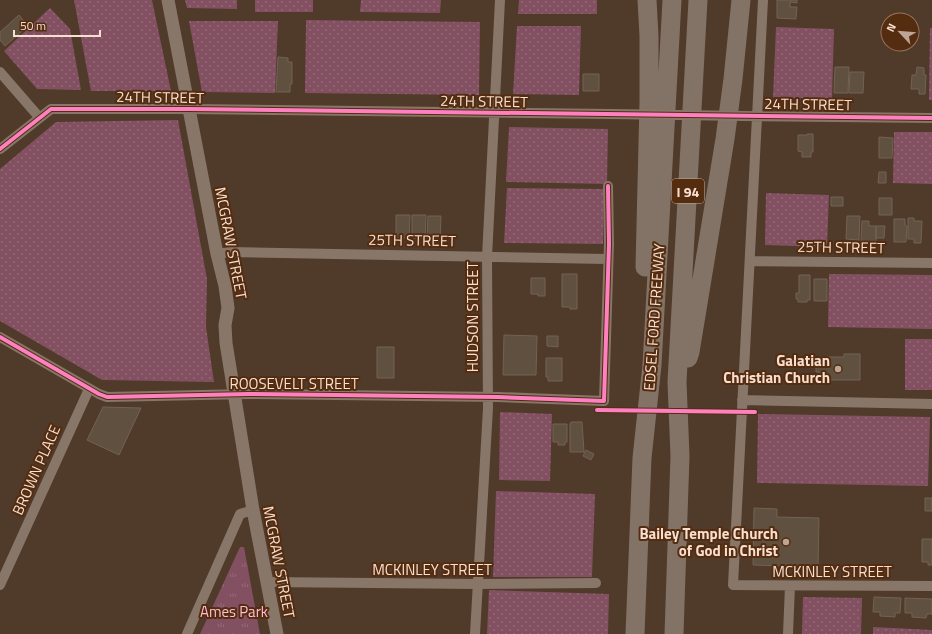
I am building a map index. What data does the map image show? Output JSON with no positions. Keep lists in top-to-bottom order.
{
  "streets": {
    "highway": ["I 94", "EDSEL FORD FREEWAY"],
    "street": [
      "24TH STREET",
      "25TH STREET",
      "MCGRAW STREET",
      "HUDSON STREET",
      "ROOSEVELT STREET",
      "BROWN PLACE",
      "MCKINLEY STREET"
    ]
  },
  "crossings": [
    ["24TH STREET", "MCGRAW STREET"],
    ["24TH STREET", "HUDSON STREET"],
    ["25TH STREET", "MCGRAW STREET"],
    ["25TH STREET", "HUDSON STREET"],
    ["25TH STREET", "ROOSEVELT STREET"],
    ["MCGRAW STREET", "ROOSEVELT STREET"],
    ["MCGRAW STREET", "MCKINLEY STREET"],
    ["HUDSON STREET", "ROOSEVELT STREET"],
    ["HUDSON STREET", "MCKINLEY STREET"],
    ["ROOSEVELT STREET", "BROWN PLACE"]
  ],
  "parks": ["Ames Park"],
  "places": ["Galatian Christian Church", "Bailey Temple Church of God in Christ"],
  "scale_bar": "50 m",
  "north": "top left"
}
